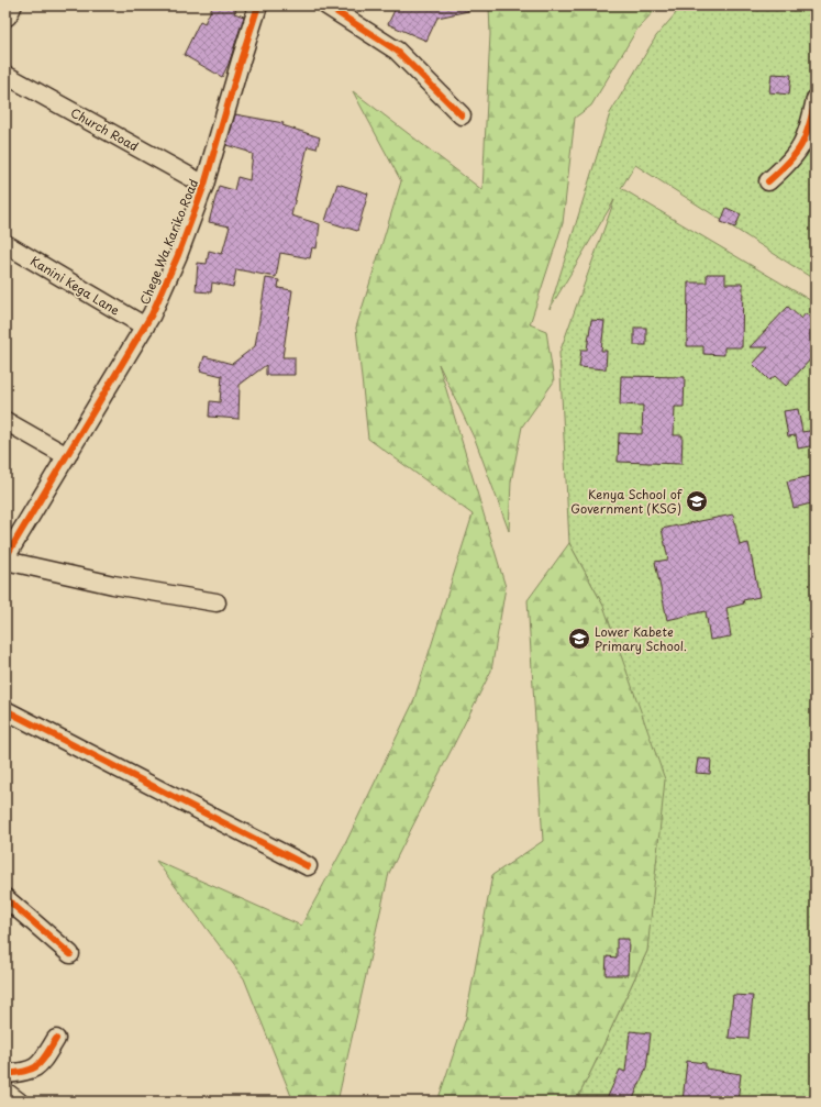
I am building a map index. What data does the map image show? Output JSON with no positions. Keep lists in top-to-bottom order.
{
  "streets": {
    "street": ["Church Road", "Chege Wa Kariko Road", "Kanini Kega Lane"]
  },
  "crossings": [
    ["Church Road", "Chege Wa Kariko Road"],
    ["Chege Wa Kariko Road", "Kanini Kega Lane"]
  ],
  "places": {
    "school or university": ["Kenya School of Government (KSG)", "Lower Kabete Primary School."]
  }
}
